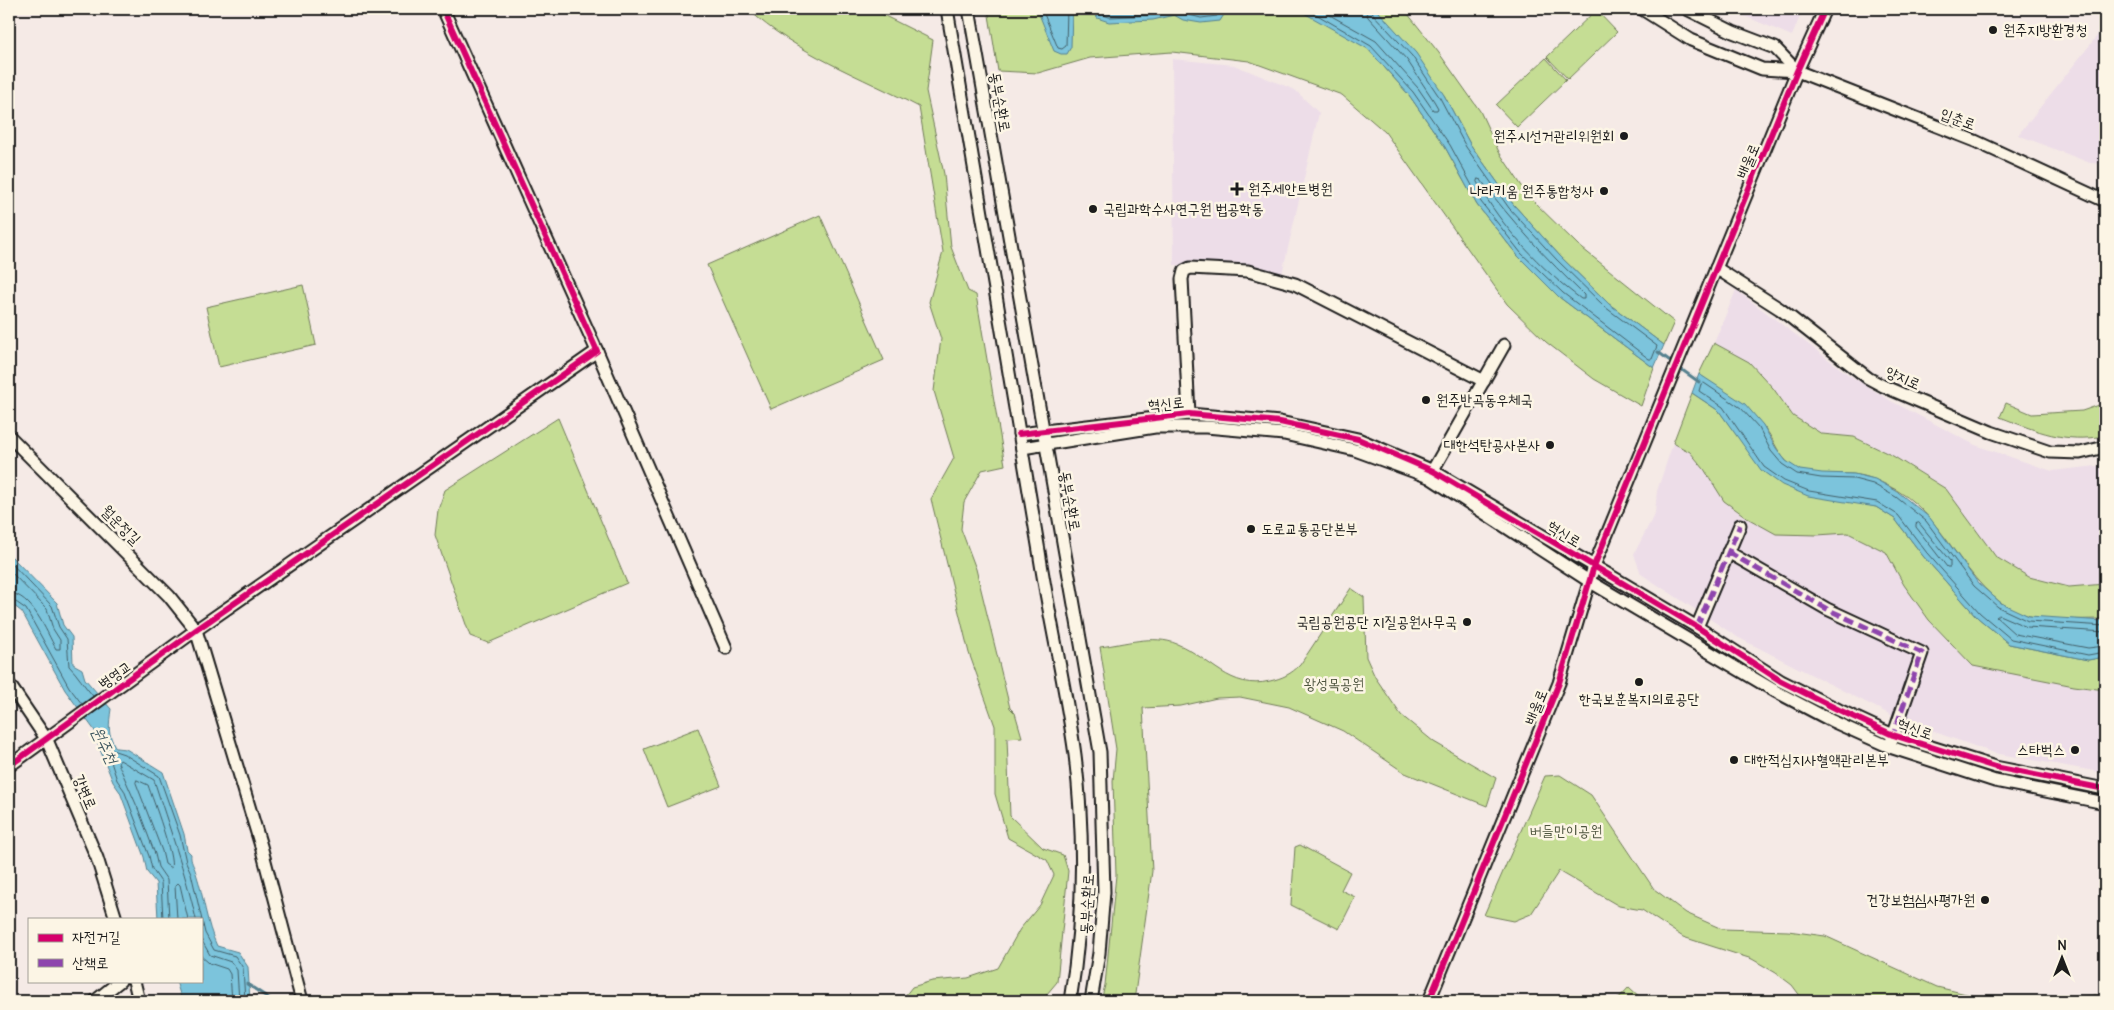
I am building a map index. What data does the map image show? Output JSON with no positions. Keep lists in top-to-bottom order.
{
  "streets": {
    "street": [
      "동부순환로",
      "입춘로",
      "배울로",
      "양지로",
      "혁신로",
      "월운정길",
      "병영교",
      "강변로"
    ]
  },
  "crossings": [
    ["동부순환로", "혁신로"],
    ["입춘로", "배울로"],
    ["배울로", "양지로"],
    ["배울로", "혁신로"],
    ["월운정길", "병영교"],
    ["병영교", "강변로"]
  ],
  "water": ["원주천"],
  "parks": ["왕성목공원", "버들만이공원"],
  "places": {
    "other": [
      "원주지방환경청",
      "원주시선거관리위원회",
      "나라키움 원주통합청사",
      "국립과학수사연구원 법공학동",
      "원주반곡동우체국",
      "대한석탄공사본사",
      "도로교통공단본부",
      "국립공원공단 지질공원사무국",
      "한국보훈복지의료공단",
      "스타벅스",
      "대한적십지사혈액관리본부",
      "건강보험심사평가원"
    ],
    "health": ["원주세안트병원"]
  },
  "legend": ["자전거길", "산책로"],
  "north": "top"
}
